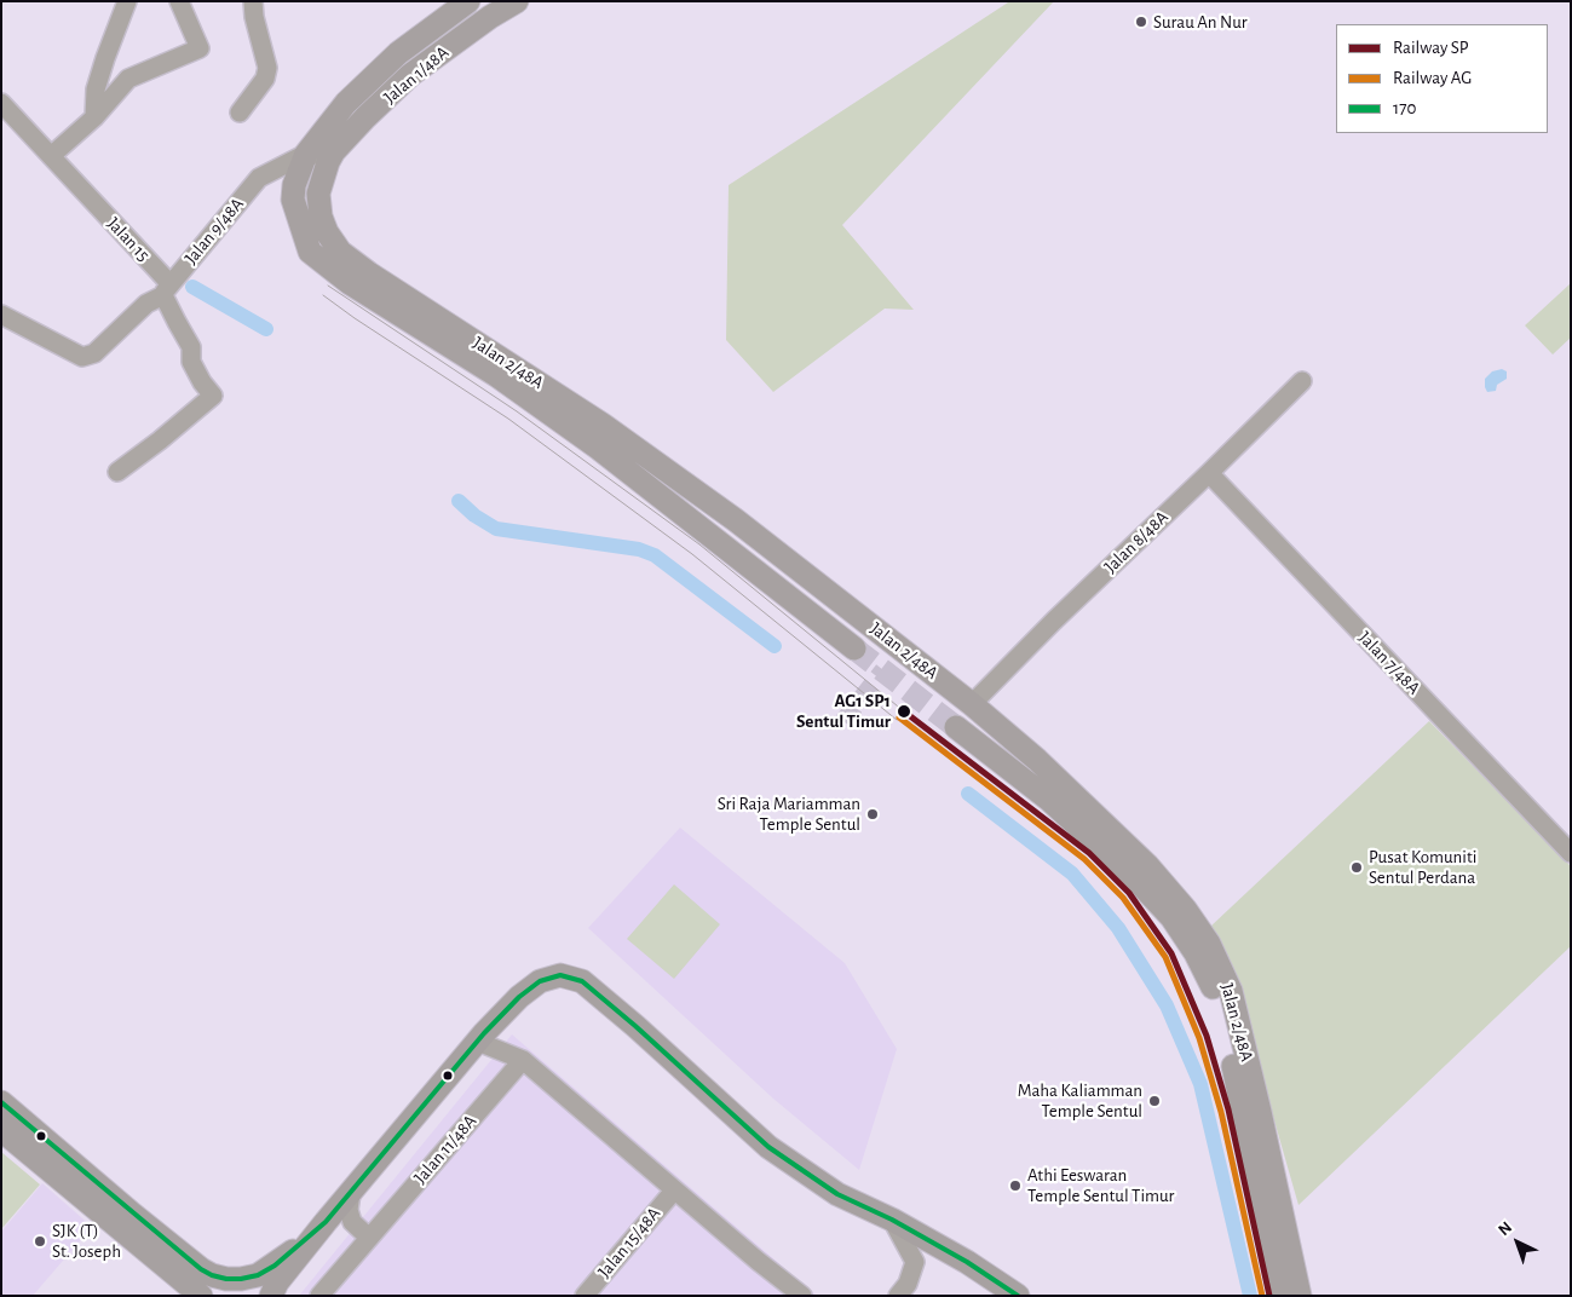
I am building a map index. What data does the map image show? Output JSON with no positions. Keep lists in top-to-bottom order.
{
  "streets": {
    "main road": ["Jalan 1/48A", "Jalan 2/48A"],
    "street": [
      "Jalan 9/48A",
      "Jalan 15",
      "Jalan 8/48A",
      "Jalan 7/48A",
      "Jalan 11/48A",
      "Jalan 15/48A"
    ]
  },
  "crossings": [
    ["Jalan 1/48A", "Jalan 9/48A"],
    ["Jalan 1/48A", "Jalan 2/48A"],
    ["Jalan 9/48A", "Jalan 15"],
    ["Jalan 9/48A", "Jalan 2/48A"],
    ["Jalan 2/48A", "Jalan 8/48A"],
    ["Jalan 8/48A", "Jalan 7/48A"]
  ],
  "places": [
    "Surau An Nur",
    "AG1 SP1 Sentul Timur",
    "Sri Raja Mariamman Temple Sentul",
    "Pusat Komuniti Sentul Perdana",
    "Maha Kaliamman Temple Sentul",
    "Athi Eeswaran Temple Sentul Timur",
    "SJK (T) St. Joseph"
  ],
  "lines": ["rail line SP", "rail line AG", "transit line 170"],
  "legend": ["Railway SP", "Railway AG", "170"],
  "north": "top left"
}
